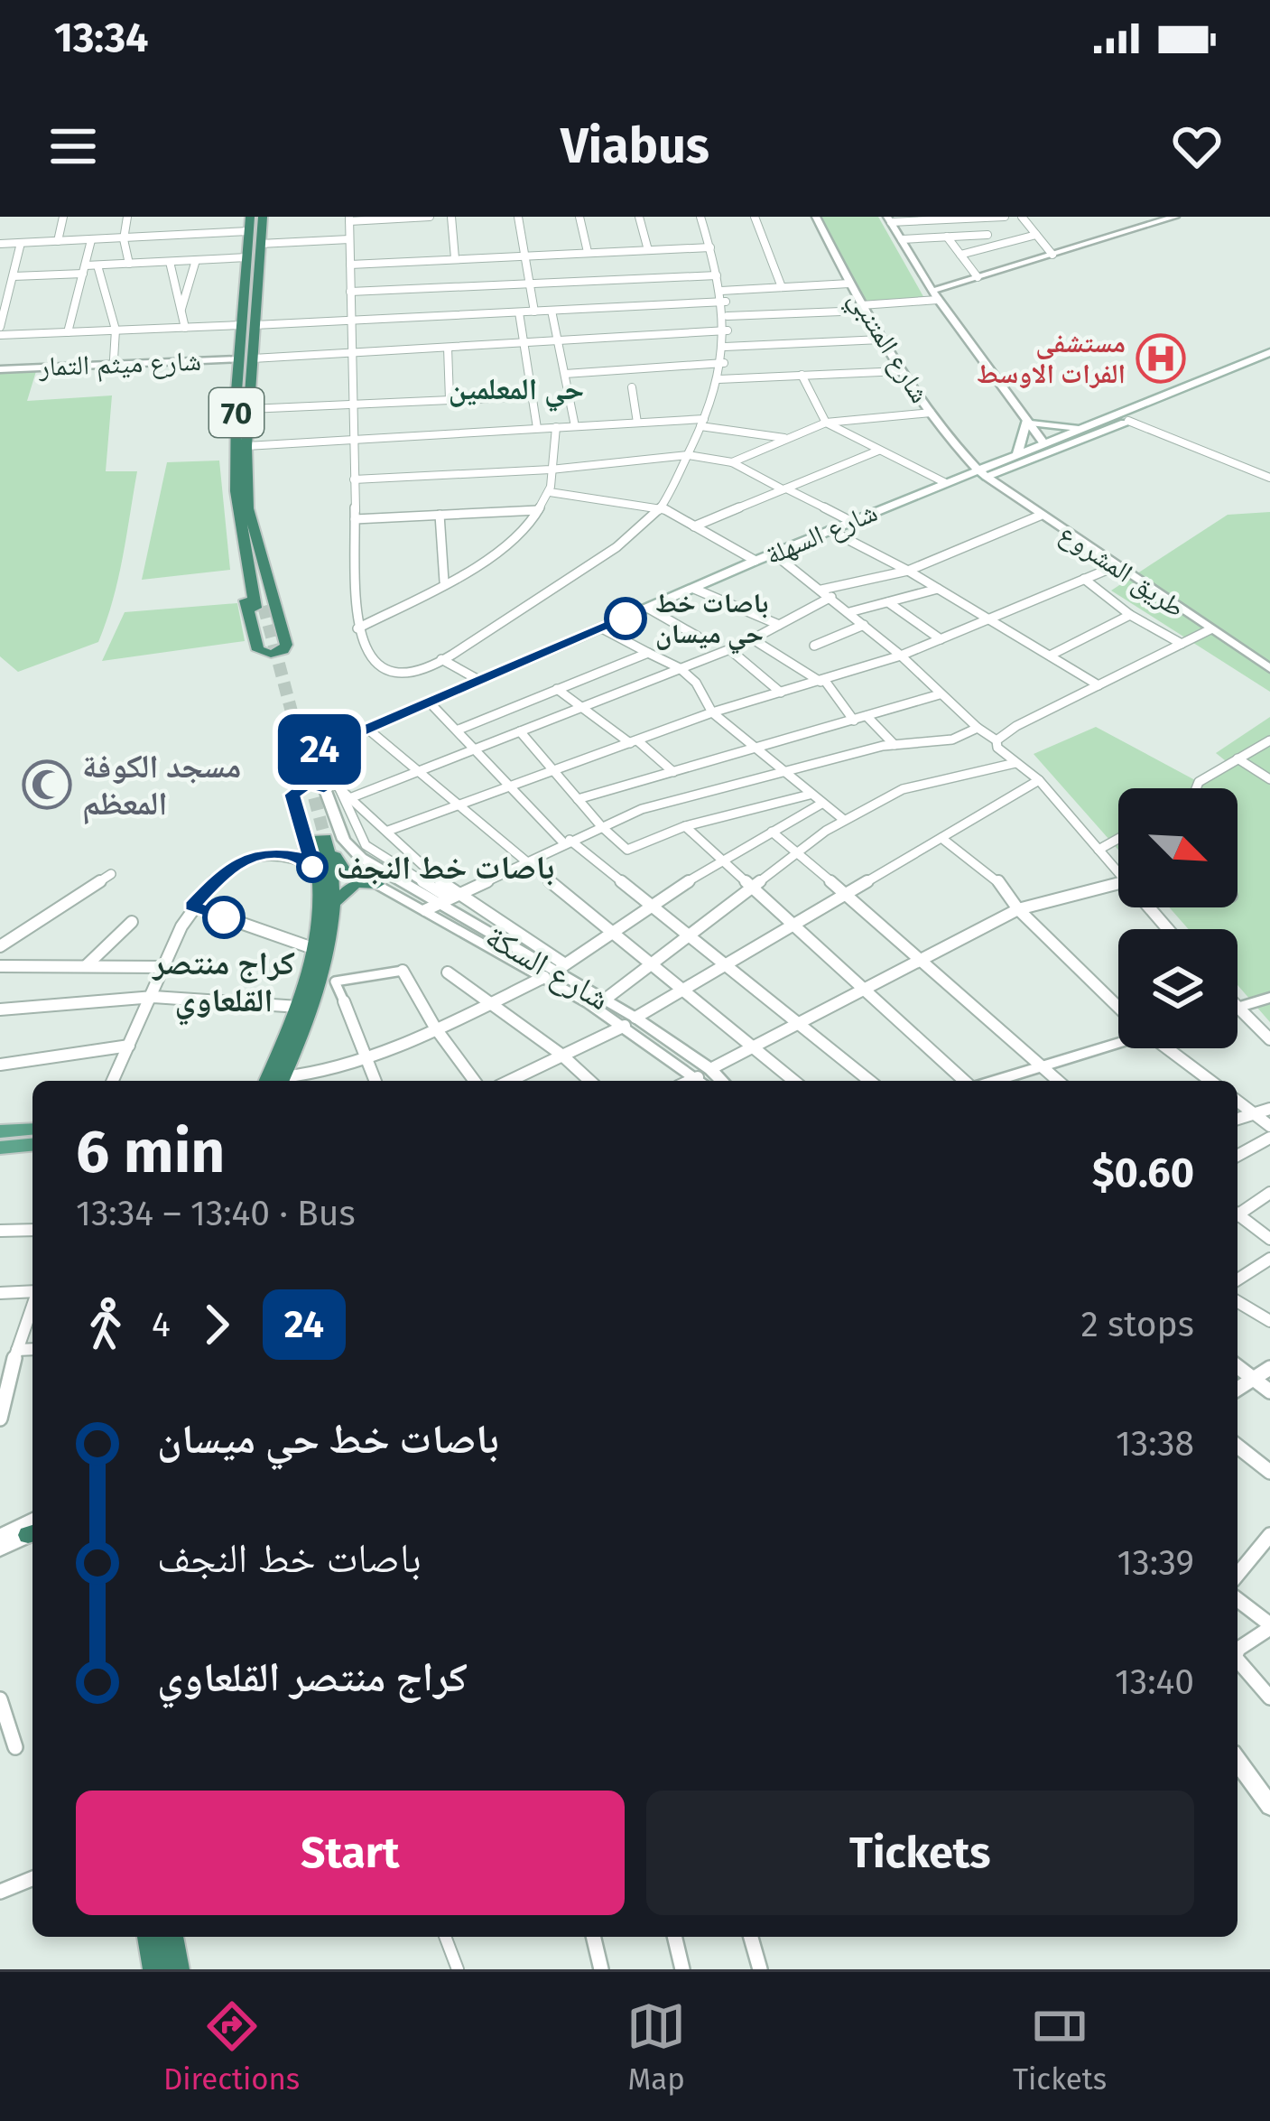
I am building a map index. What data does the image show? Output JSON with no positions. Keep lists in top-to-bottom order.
{
  "streets": {
    "highway": ["70"],
    "main road": ["شارع السهلة"],
    "street": [
      "شارع المتنبي",
      "شارع ميثم التمار",
      "طريق المشروع",
      "شارع السكة"
    ]
  },
  "crossings": [
    ["شارع المتنبي", "شارع السهلة"],
    ["شارع المتنبي", "طريق المشروع"],
    ["شارع ميثم التمار", "70"],
    ["شارع السهلة", "طريق المشروع"]
  ],
  "districts": ["حي المعلمين"],
  "places": {
    "hospital": ["مستشفى الفرات الاوسط"],
    "other": ["باصات خط حي ميسان", "باصات خط النجف", "كراج منتصر القلعاوي"],
    "mosque": ["مسجد الكوفة المعظم"]
  },
  "lines": ["bus line 24"],
  "north": "bottom right",
  "page": {
    "status": "13:34",
    "header": "Viabus",
    "on_map": "24",
    "heading": ["6 min", "13:34 – 13:40 · Bus", "$0.60"],
    "legs": ["4", "24", "2 stops"],
    "list": [
      {
        "name": "باصات خط حي ميسان",
        "value": "13:38"
      },
      {
        "name": "باصات خط النجف",
        "value": "13:39"
      },
      {
        "name": "كراج منتصر القلعاوي",
        "value": "13:40"
      }
    ],
    "buttons": ["Start", "Tickets"],
    "tabs": ["Directions", "Map", "Tickets"]
  }
}
